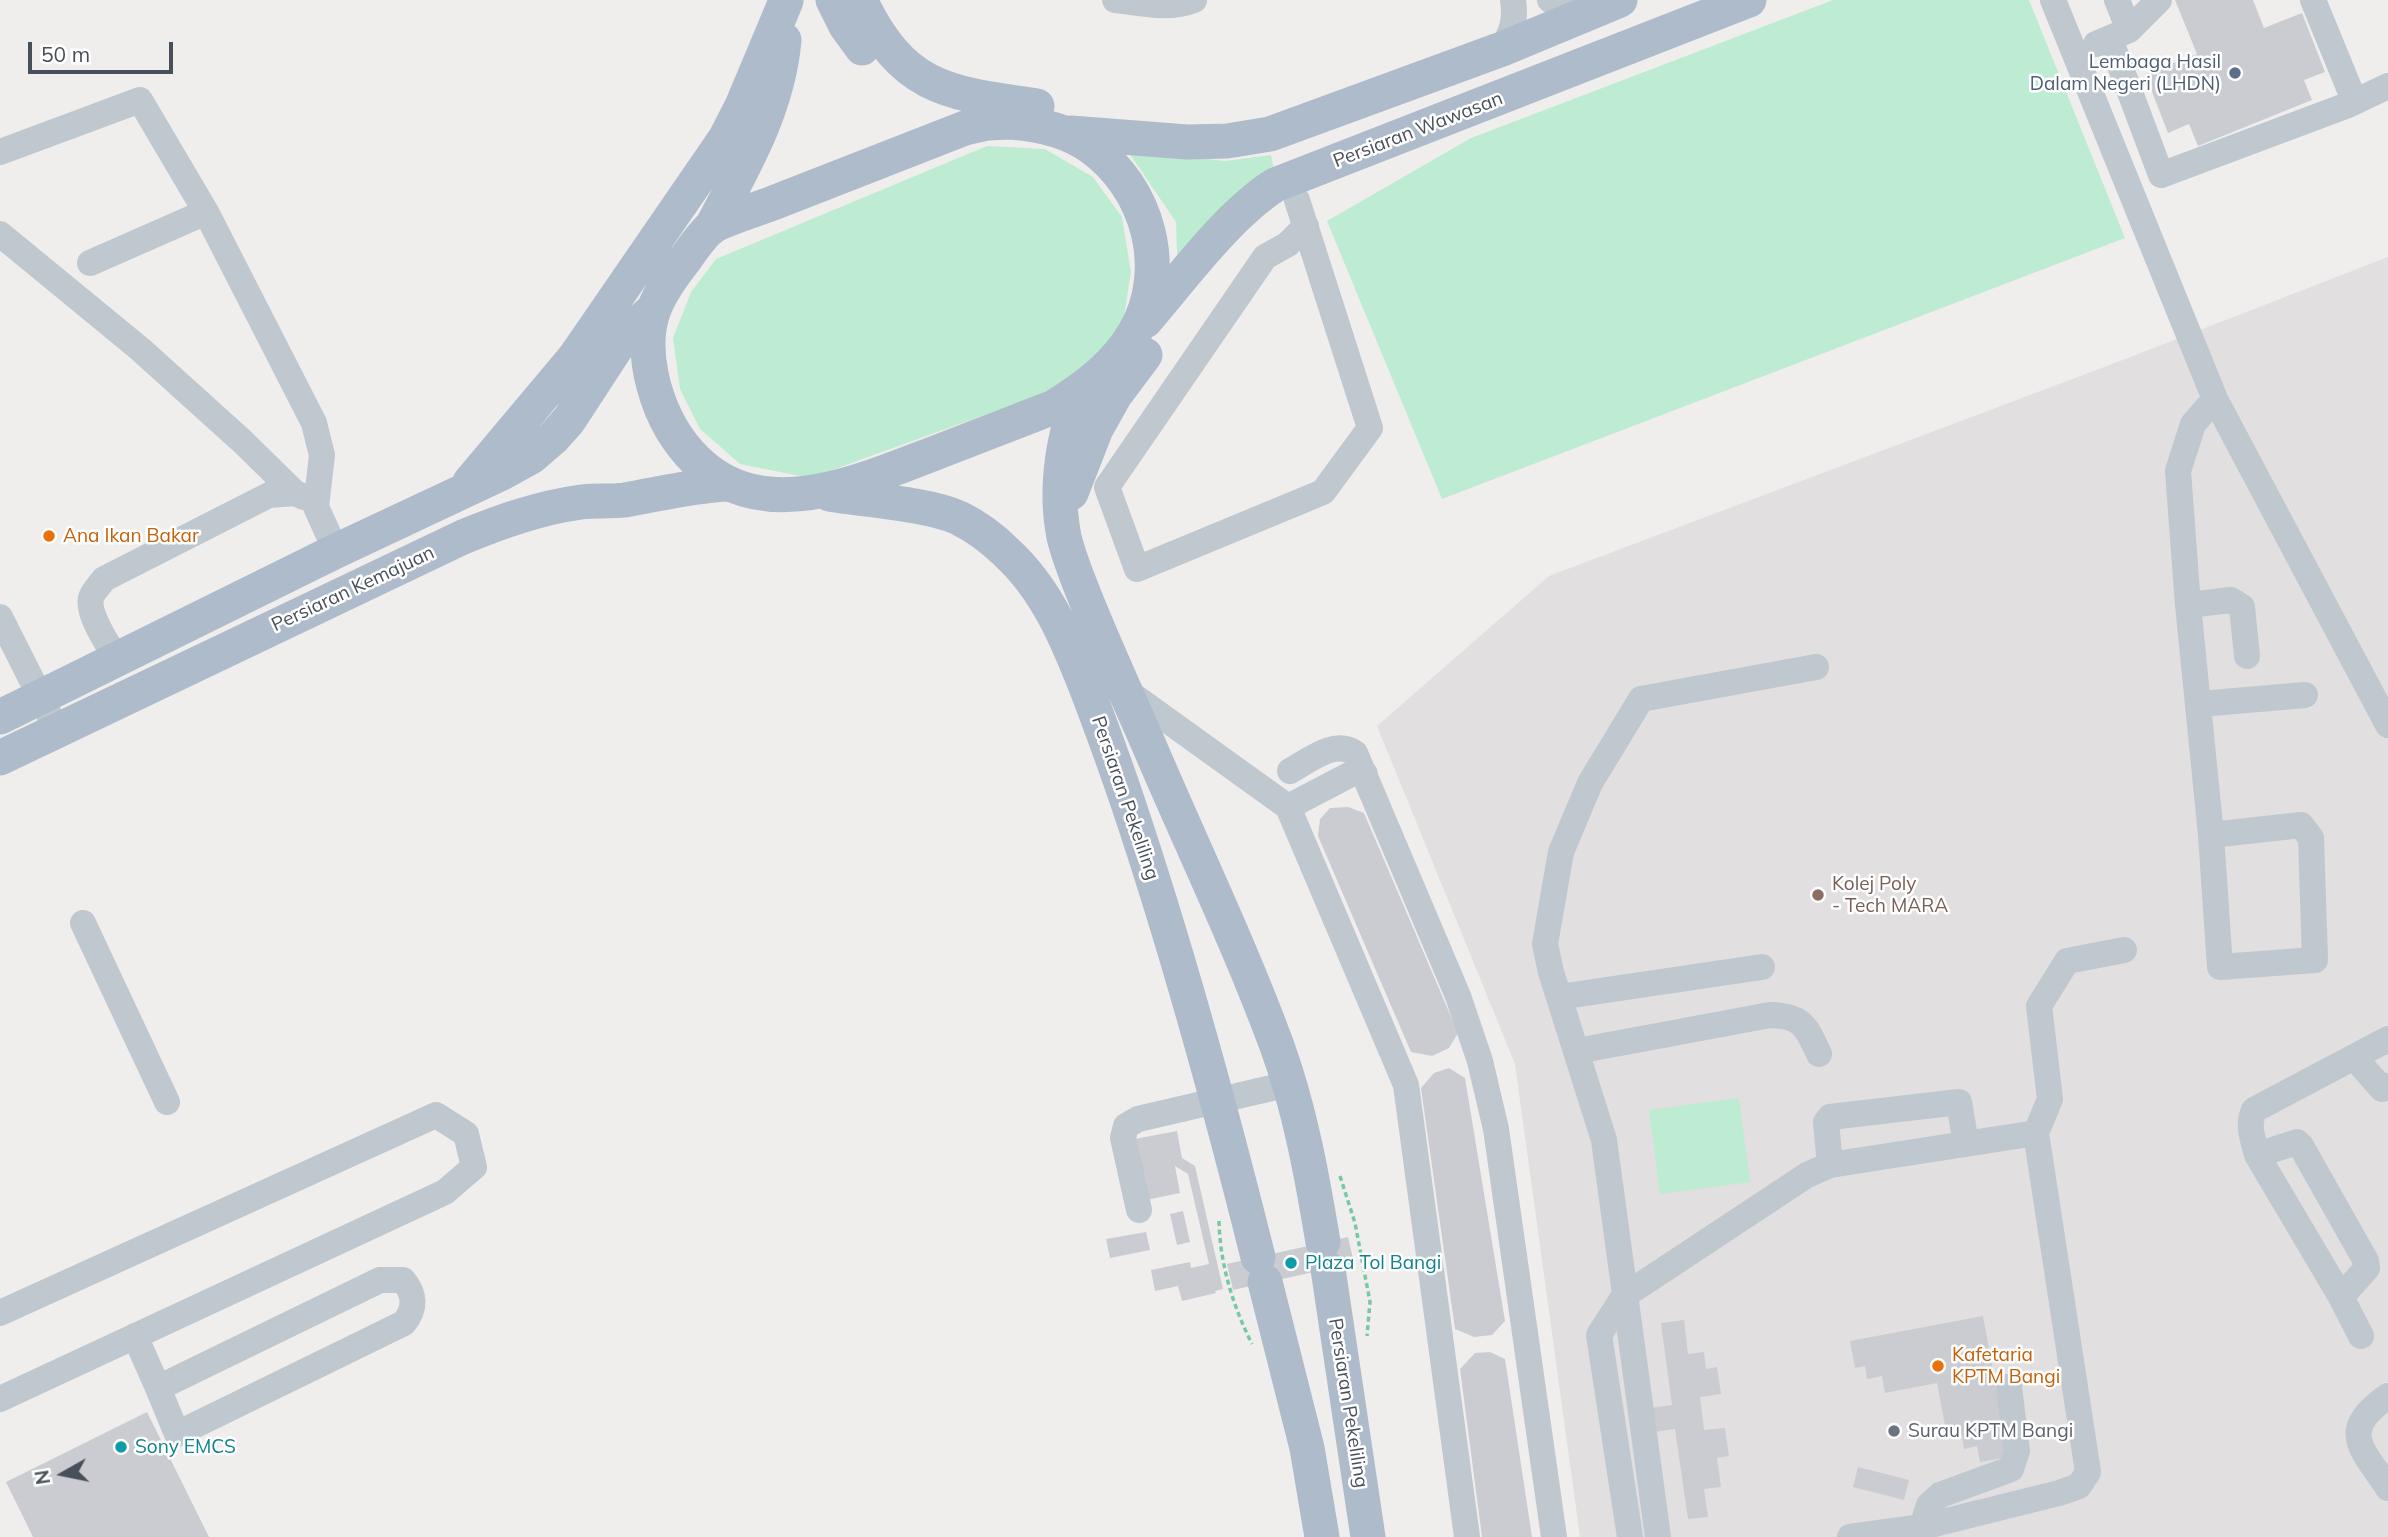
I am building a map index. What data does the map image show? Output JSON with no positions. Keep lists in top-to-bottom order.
{
  "streets": {
    "main road": ["Persiaran Wawasan", "Persiaran Kemajuan", "Persiaran Pekeliling"]
  },
  "places": [
    "Lembaga Hasil Dalam Negeri (LHDN)",
    "Ana Ikan Bakar",
    "Kolej Poly - Tech MARA",
    "Plaza Tol Bangi",
    "Kafetaria KPTM Bangi",
    "Surau KPTM Bangi",
    "Sony EMCS"
  ],
  "scale_bar": "50 m",
  "north": "left"
}
